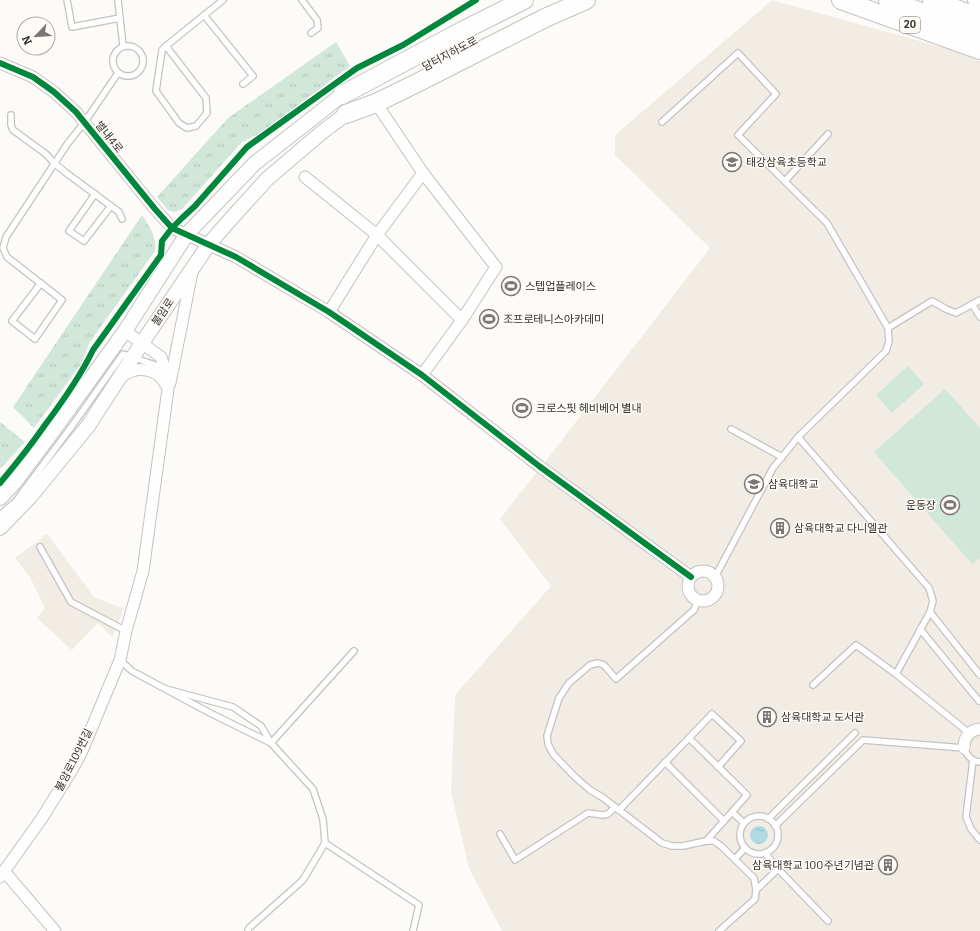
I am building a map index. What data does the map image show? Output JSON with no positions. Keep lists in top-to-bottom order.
{
  "streets": {
    "main road": ["20", "담터지하도로"],
    "street": ["별내4로", "불암로", "불암로109번길"]
  },
  "crossings": [
    ["담터지하도로", "불암로"],
    ["별내4로", "불암로"]
  ],
  "places": {
    "school or university": ["태강삼육초등학교", "삼육대학교"],
    "sports": [
      "스텝업플레이스",
      "조프로테니스아카데미",
      "크로스핏 헤비베어 별내",
      "운동장"
    ],
    "building": ["삼육대학교 다니엘관", "삼육대학교 도서관", "삼육대학교 100주년기념관"]
  },
  "north": "bottom left"
}
